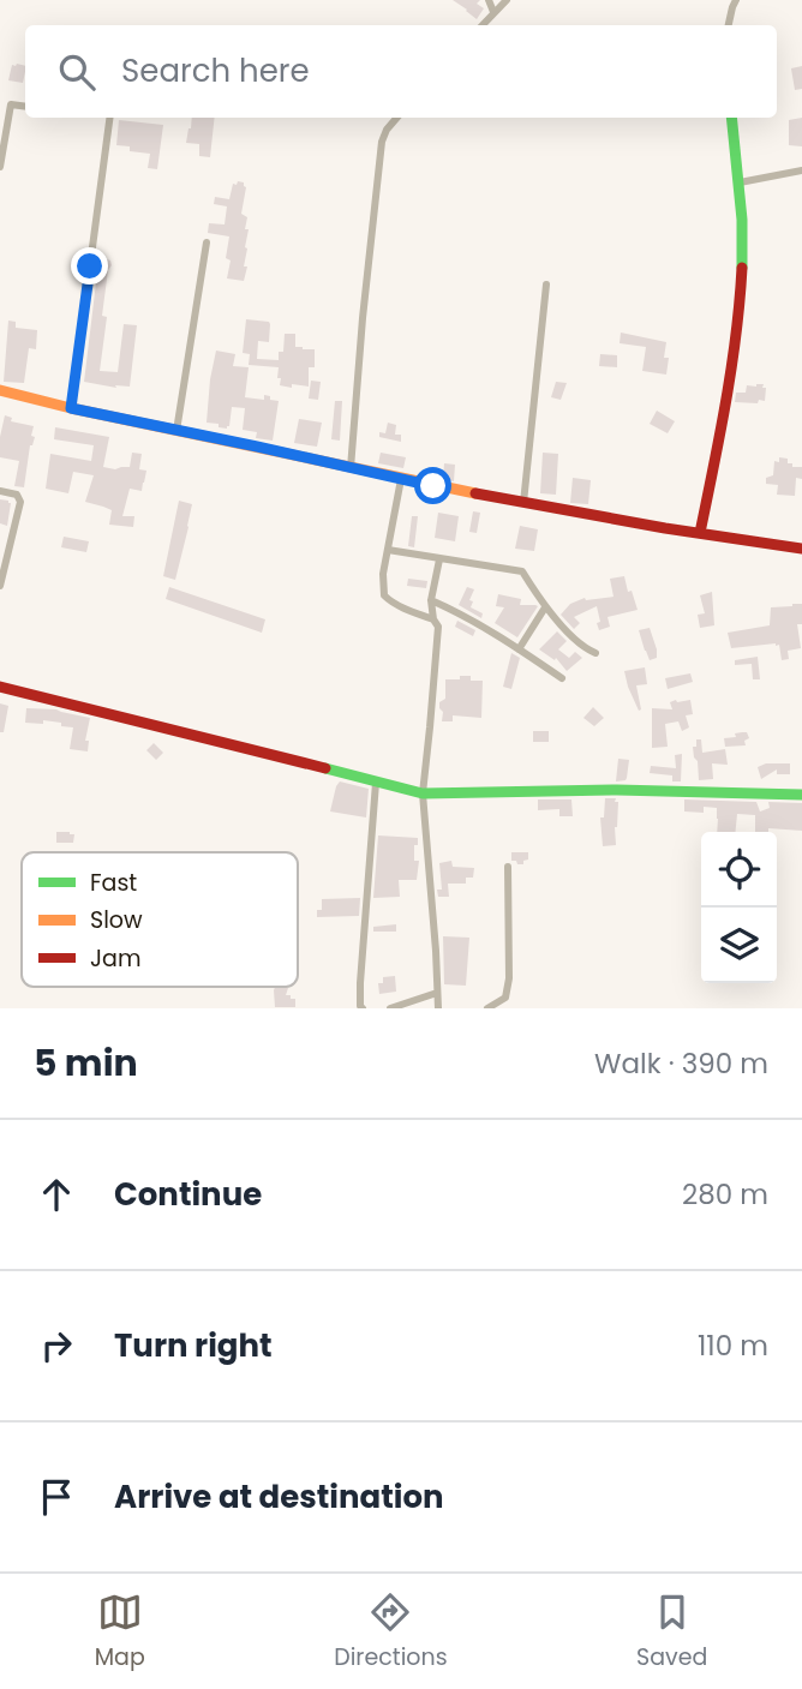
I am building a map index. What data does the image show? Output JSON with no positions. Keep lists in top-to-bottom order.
{
  "legend": ["Fast", "Slow", "Jam"],
  "page": {
    "search": "Search here",
    "heading": ["5 min", "Walk · 390 m"],
    "list": [
      ["Continue", "280 m"],
      ["Turn right", "110 m"],
      "Arrive at destination"
    ],
    "nav": ["Map", "Directions", "Saved"]
  }
}
